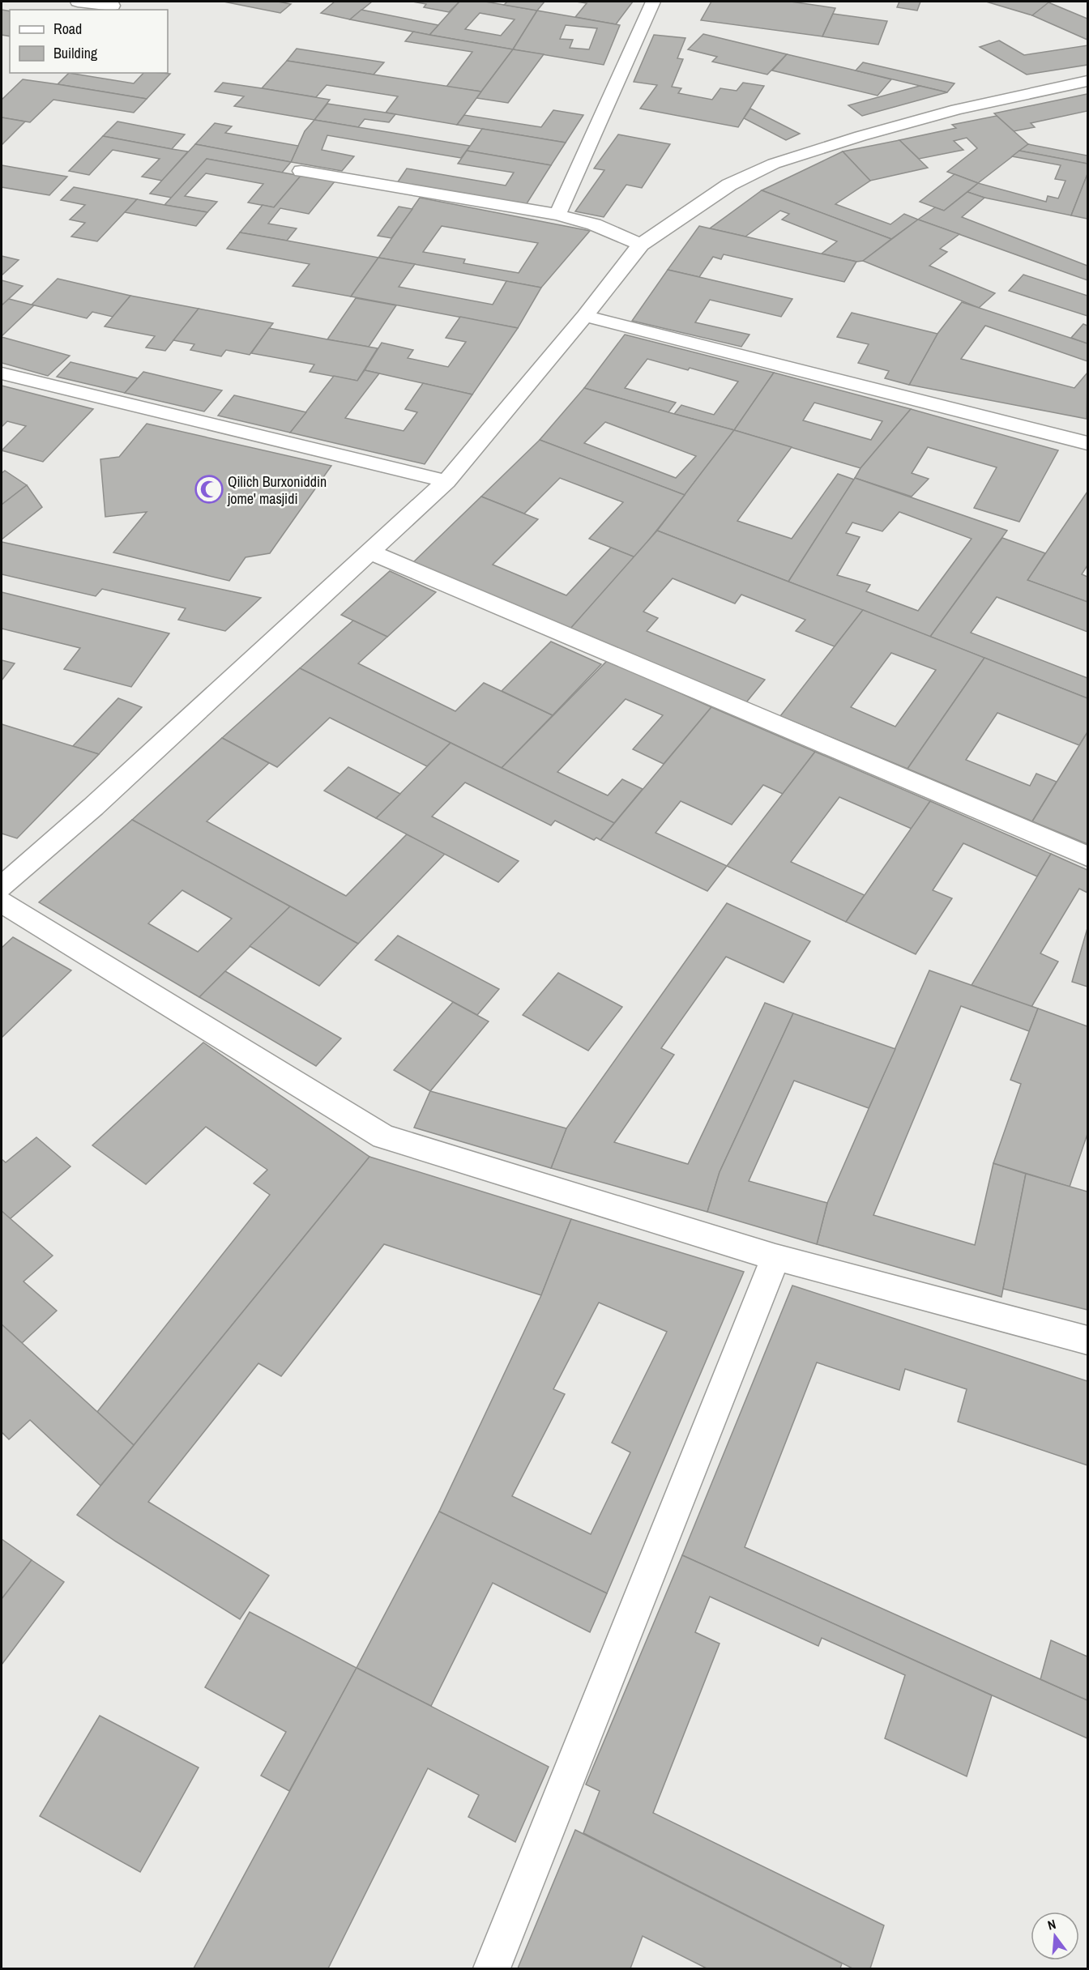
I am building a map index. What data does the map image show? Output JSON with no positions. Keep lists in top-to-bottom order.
{
  "places": {
    "mosque": ["Qilich Burxoniddin jome' masjidi"]
  },
  "legend": ["Road", "Building"],
  "north": "top"
}
